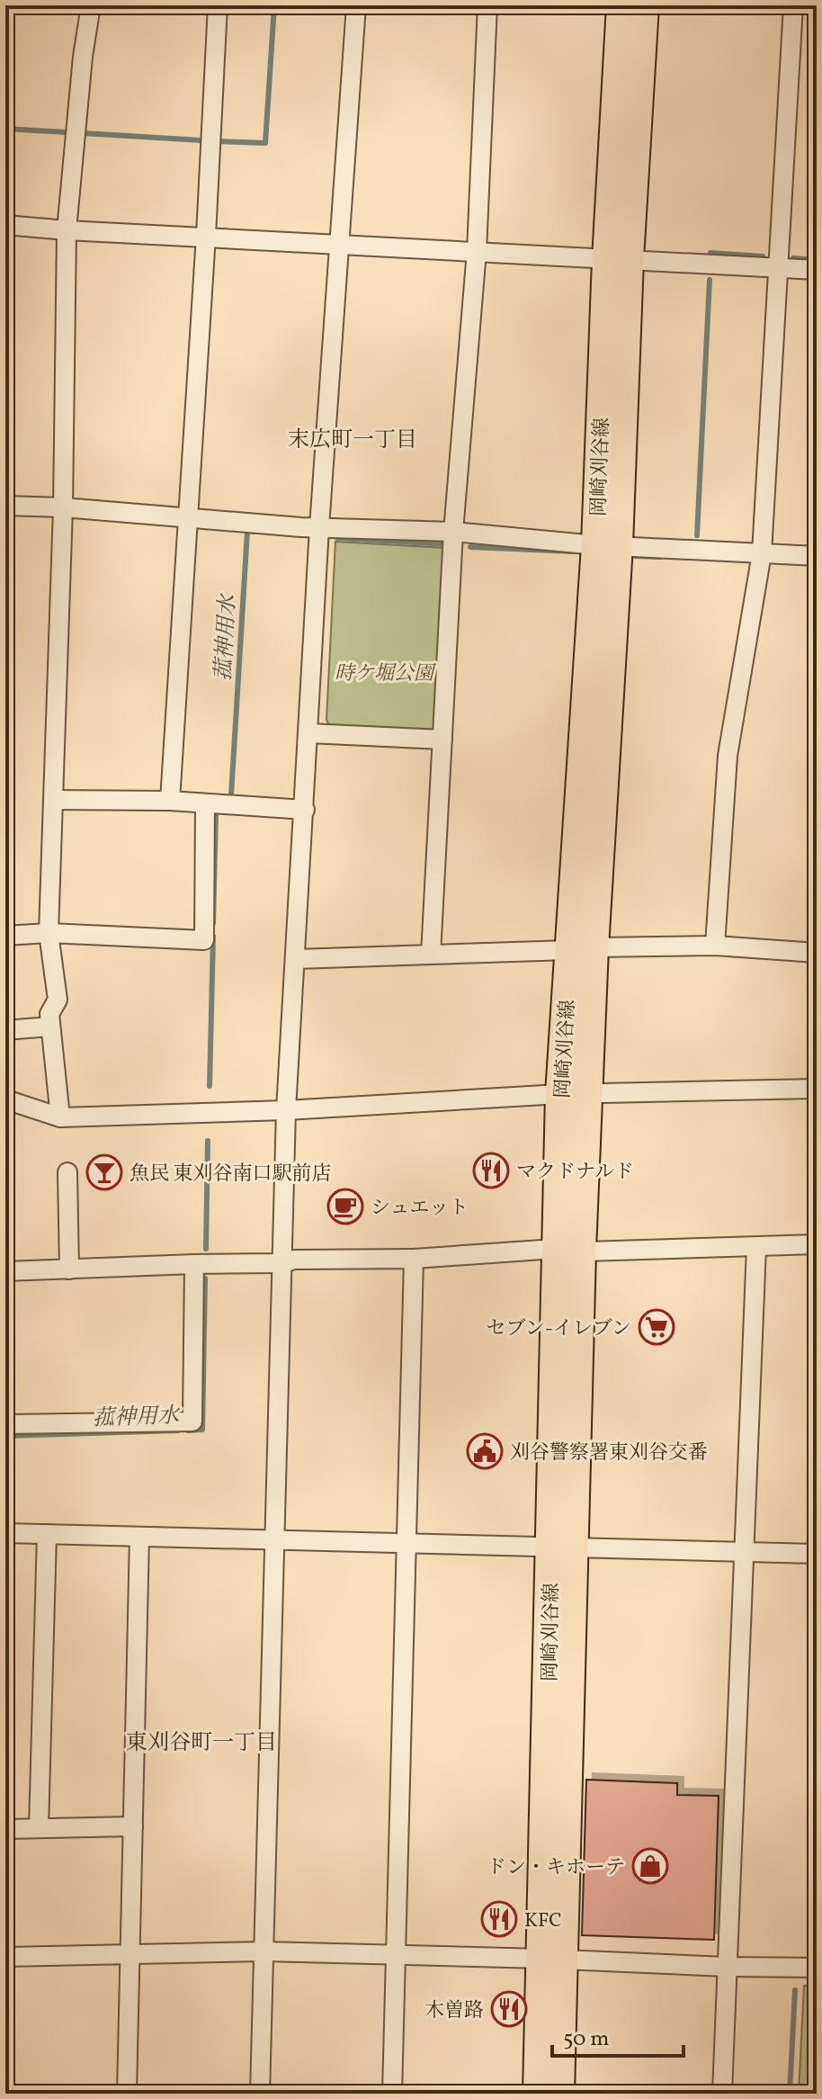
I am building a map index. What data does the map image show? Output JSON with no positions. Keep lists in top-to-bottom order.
{
  "streets": {
    "main road": ["岡崎刈谷線"]
  },
  "districts": ["末広町一丁目", "東刈谷町一丁目"],
  "water": ["菰神用水"],
  "parks": ["時ケ堀公園"],
  "places": {
    "restaurant": ["マクドナルド", "KFC", "木曽路"],
    "bar": ["魚民 東刈谷南口駅前店"],
    "cafe": ["シュエット"],
    "supermarket": ["セブン-イレブン"],
    "public building": ["刈谷警察署東刈谷交番"],
    "shop": ["ドン・キホーテ"]
  },
  "scale_bar": "50 m"
}
